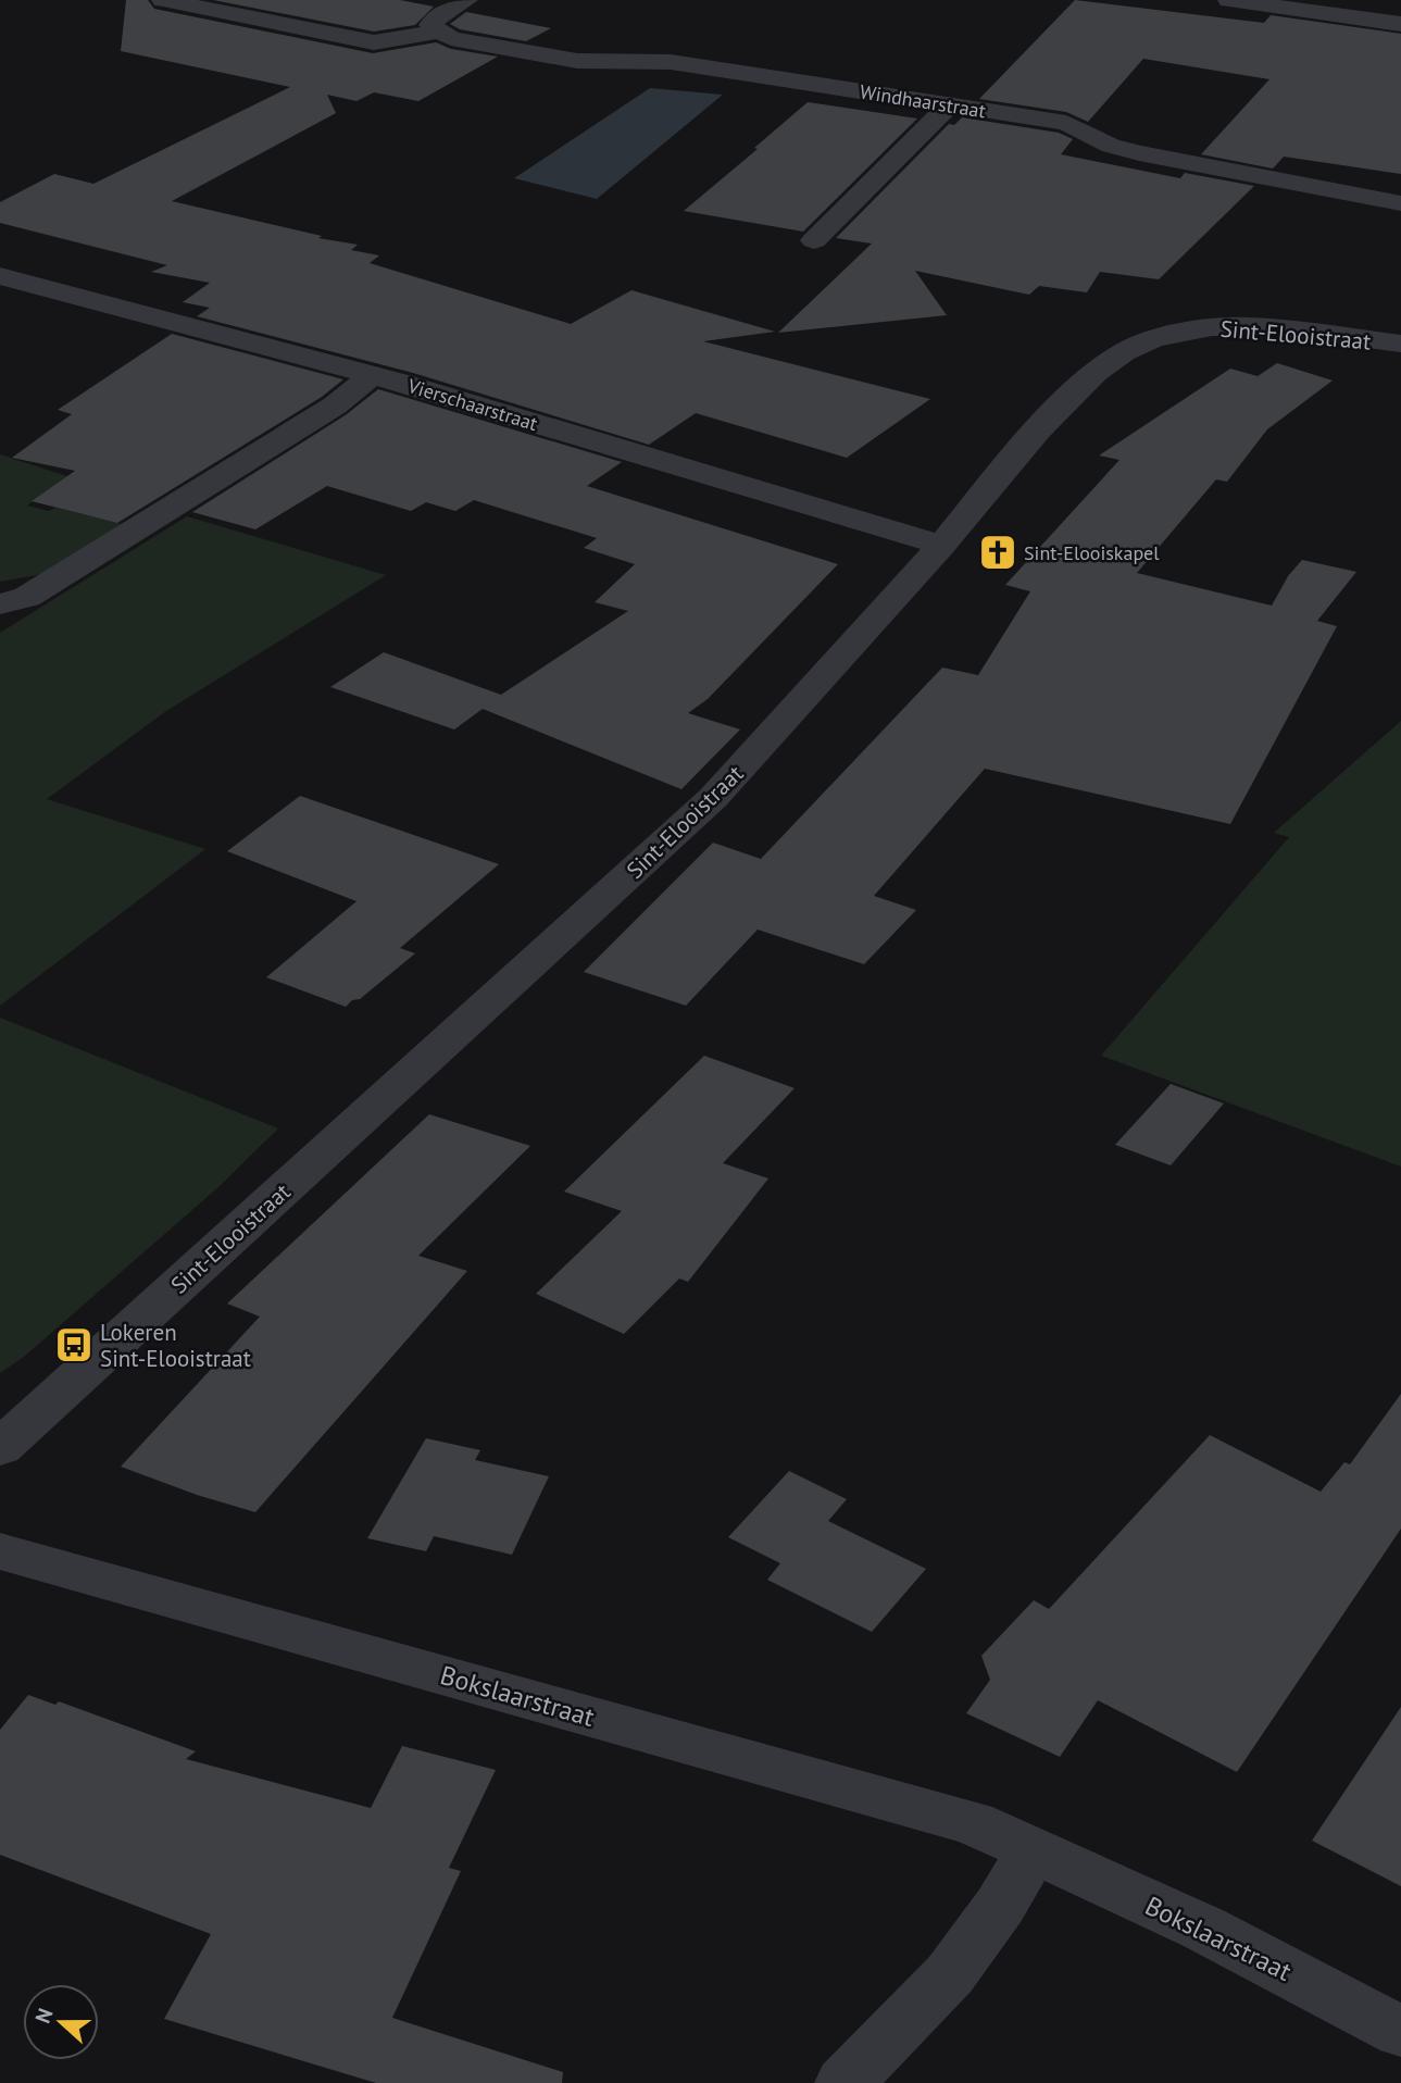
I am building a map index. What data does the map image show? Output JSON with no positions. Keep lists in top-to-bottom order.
{
  "streets": {
    "street": [
      "Windhaarstraat",
      "Sint-Elooistraat",
      "Vierschaarstraat",
      "Bokslaarstraat"
    ]
  },
  "crossings": [
    ["Sint-Elooistraat", "Vierschaarstraat"]
  ],
  "places": {
    "church": ["Sint-Elooiskapel"],
    "bus stop": ["Lokeren Sint-Elooistraat"]
  },
  "north": "left"
}
